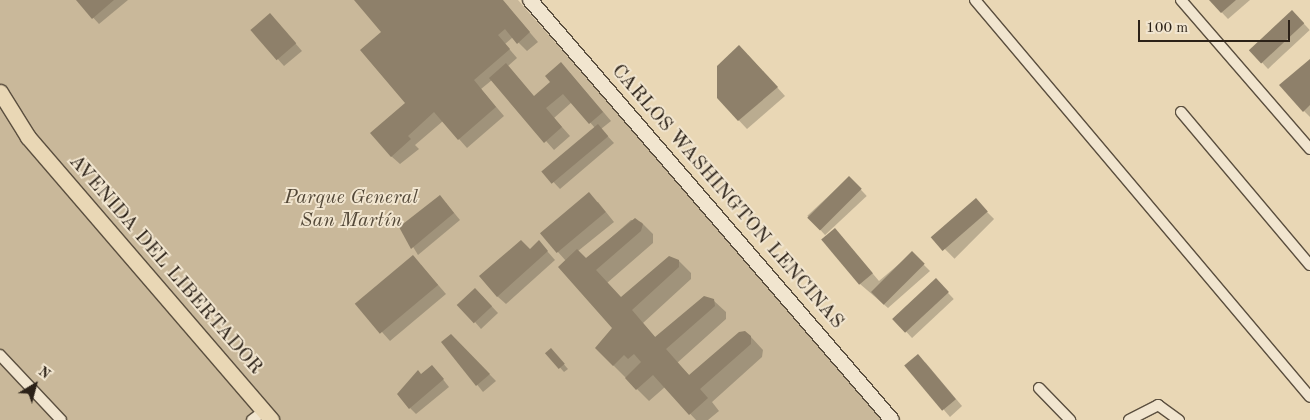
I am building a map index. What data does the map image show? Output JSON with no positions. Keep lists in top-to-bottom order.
{
  "streets": {
    "main road": ["CARLOS WASHINGTON LENCINAS", "AVENIDA DEL LIBERTADOR"]
  },
  "parks": ["Parque General San Martín"],
  "scale_bar": "100 m",
  "north": "top right"
}
